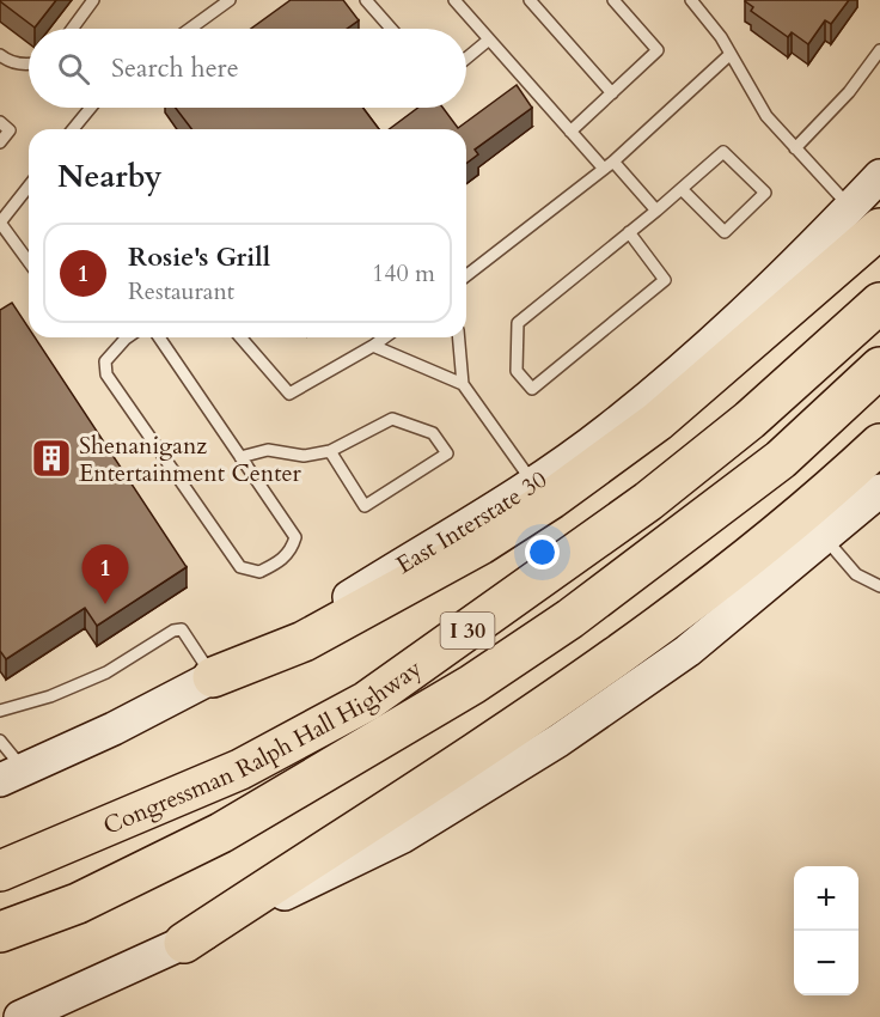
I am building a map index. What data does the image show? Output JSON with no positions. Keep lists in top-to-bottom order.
{
  "streets": {
    "highway": ["I 30", "Congressman Ralph Hall Highway"],
    "main road": ["East Interstate 30"]
  },
  "places": {
    "building": ["Shenaniganz Entertainment Center"]
  },
  "page": {
    "search": "Search here",
    "heading": "Nearby",
    "list": [
      {
        "mark": "1",
        "name": "Rosie's Grill",
        "note": "Restaurant",
        "value": "140 m"
      }
    ],
    "pins": "1",
    "map_buttons": ["+", "−"]
  }
}
